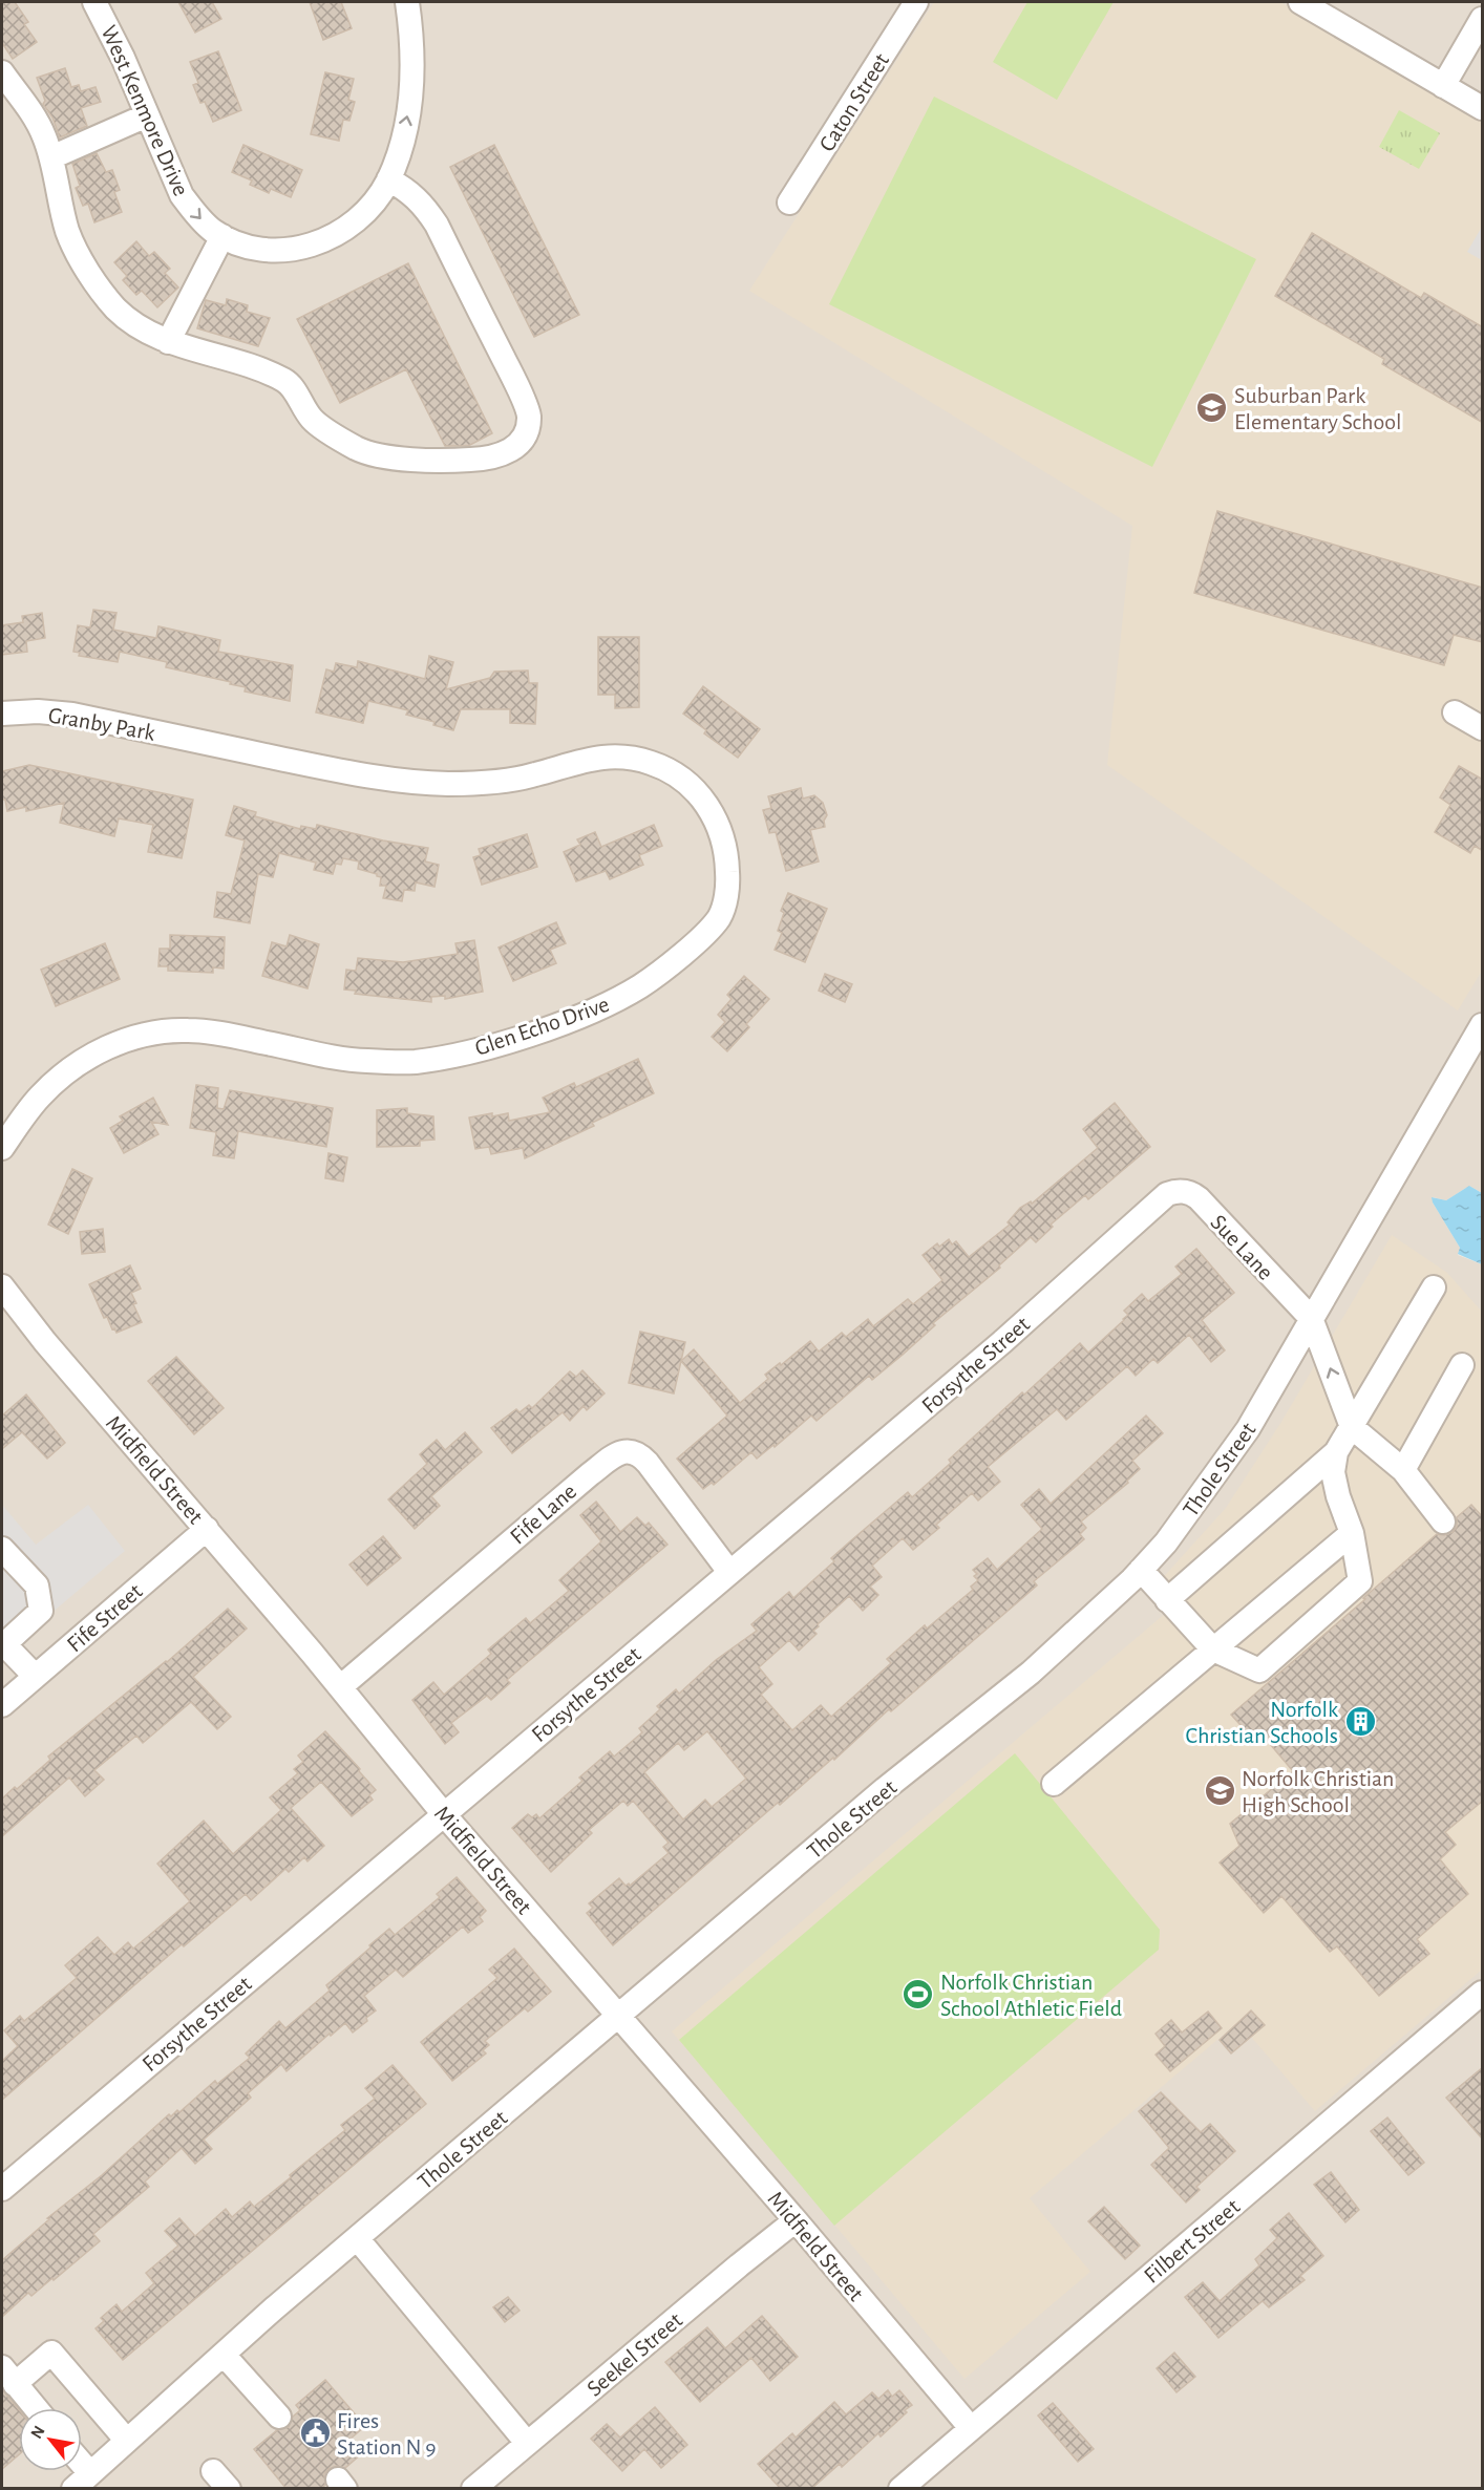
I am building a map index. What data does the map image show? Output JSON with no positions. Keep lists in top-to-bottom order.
{
  "streets": {
    "street": [
      "Caton Street",
      "West Kenmore Drive",
      "Granby Park",
      "Glen Echo Drive",
      "Sue Lane",
      "Forsythe Street",
      "Midfield Street",
      "Thole Street",
      "Fife Lane",
      "Fife Street",
      "Filbert Street",
      "Seekel Street"
    ]
  },
  "crossings": [
    ["Granby Park", "Glen Echo Drive"],
    ["Sue Lane", "Forsythe Street"],
    ["Sue Lane", "Thole Street"],
    ["Forsythe Street", "Midfield Street"],
    ["Forsythe Street", "Fife Lane"],
    ["Midfield Street", "Thole Street"],
    ["Midfield Street", "Fife Lane"],
    ["Midfield Street", "Fife Street"],
    ["Midfield Street", "Filbert Street"],
    ["Midfield Street", "Seekel Street"]
  ],
  "places": {
    "school or university": ["Suburban Park Elementary School", "Norfolk Christian High School"],
    "building": ["Norfolk Christian Schools"],
    "sports": ["Norfolk Christian School Athletic Field"],
    "public building": ["Fires Station N 9"]
  },
  "north": "top left"
}
